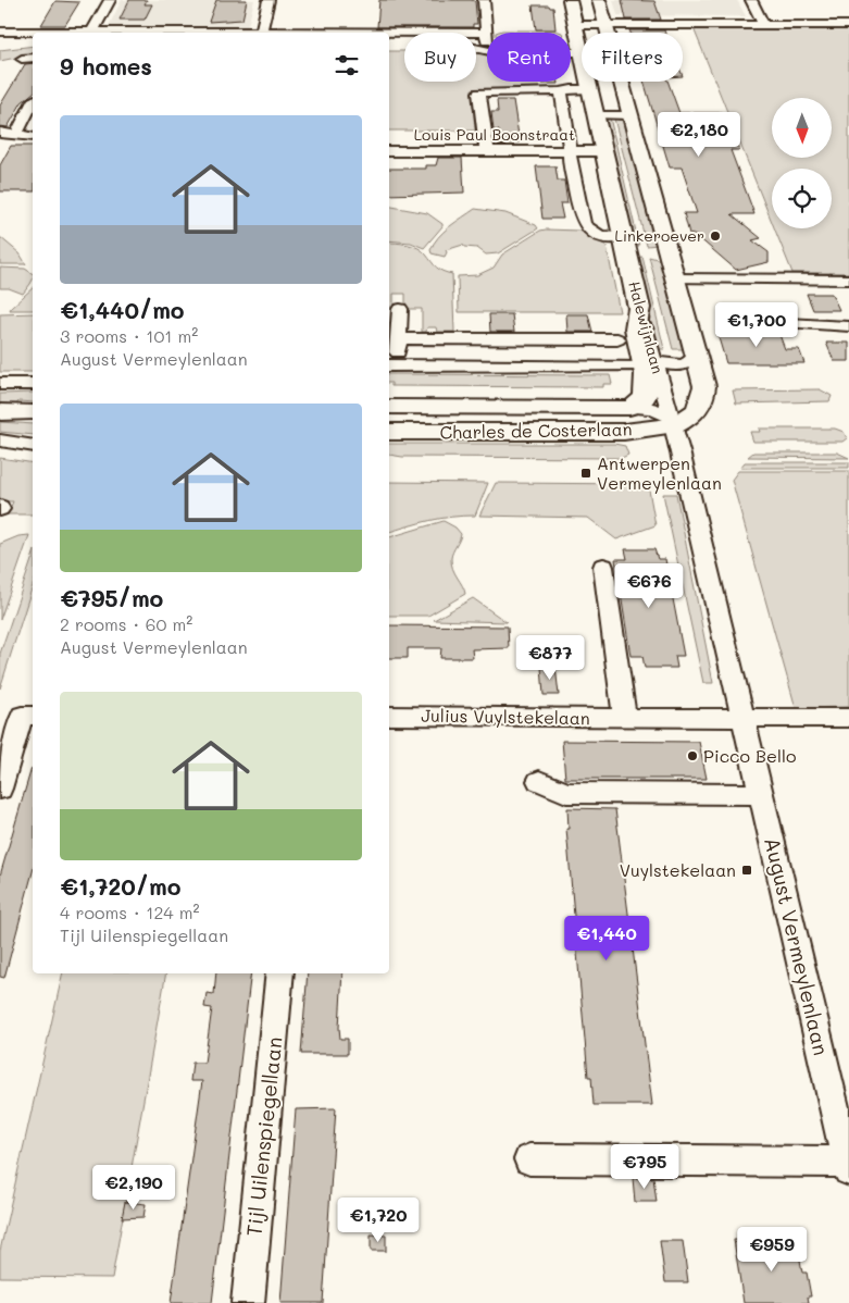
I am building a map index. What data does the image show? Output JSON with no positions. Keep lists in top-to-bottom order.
{
  "streets": {
    "main road": ["Halewijnlaan", "Charles de Costerlaan"],
    "street": [
      "Louis Paul Boonstraat",
      "Julius Vuylstekelaan",
      "August Vermeylenlaan",
      "Tijl Uilenspiegellaan"
    ]
  },
  "crossings": [
    ["Louis Paul Boonstraat", "Halewijnlaan"],
    ["Halewijnlaan", "Charles de Costerlaan"],
    ["Halewijnlaan", "August Vermeylenlaan"],
    ["Charles de Costerlaan", "August Vermeylenlaan"],
    ["Julius Vuylstekelaan", "August Vermeylenlaan"]
  ],
  "places": {
    "other": ["Linkeroever", "Picco Bello"],
    "transit": ["Antwerpen Vermeylenlaan", "Vuylstekelaan"]
  },
  "north": "bottom",
  "page": {
    "chip": ["Buy", "Rent", "Filters"],
    "heading": "9 homes",
    "list": [
      {
        "name": "€1,440/mo",
        "note": "3 rooms · 101 m² · August Vermeylenlaan"
      },
      {
        "name": "€795/mo",
        "note": "2 rooms · 60 m² · August Vermeylenlaan"
      },
      {
        "name": "€1,720/mo",
        "note": "4 rooms · 124 m² · Tijl Uilenspiegellaan"
      }
    ],
    "price": [
      "€2,180",
      "€1,700",
      "€676",
      "€877",
      "€1,440",
      "€795",
      "€2,190",
      "€1,720",
      "€959"
    ]
  }
}
